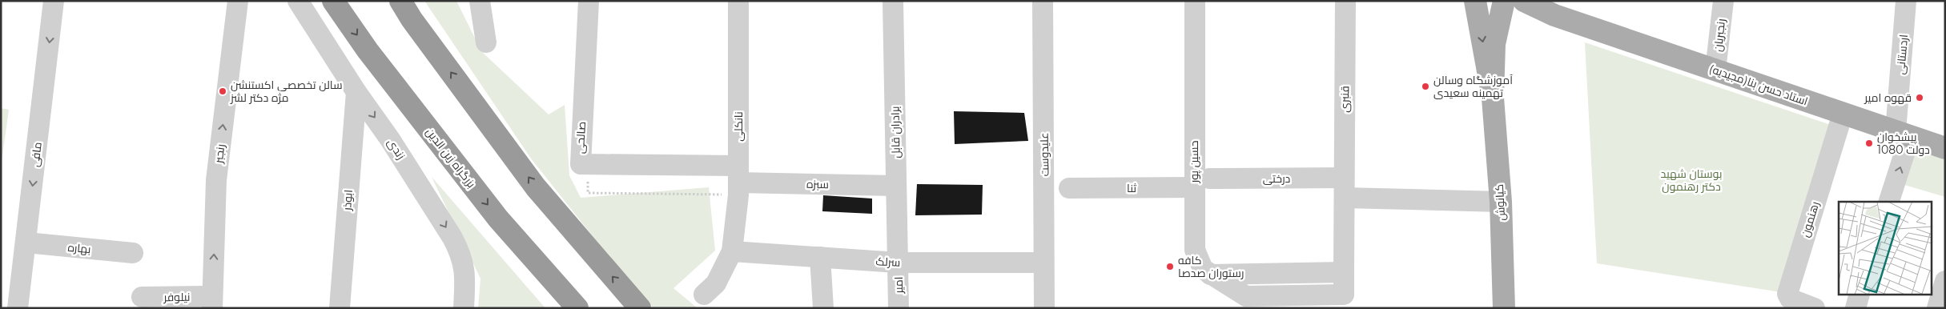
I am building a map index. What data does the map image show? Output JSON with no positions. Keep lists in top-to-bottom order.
{
  "streets": {
    "highway": ["بزرگراه زین الدین"],
    "main road": ["استاد حسن بنا(مجیدیه)", "کیانوش"],
    "street": [
      "رنجبریان",
      "اردستانی",
      "قنبری",
      "نانکلی",
      "برادران قابل",
      "صالحی",
      "زندی",
      "رنجبر",
      "مافی",
      "علیدوست",
      "حسین پور",
      "درختی",
      "سبزه",
      "ثنا",
      "ابوذر",
      "رهنمون",
      "بهاره",
      "سرلک",
      "امیر",
      "نیلوفر"
    ]
  },
  "crossings": [
    ["رنجبریان", "استاد حسن بنا(مجیدیه)"],
    ["اردستانی", "استاد حسن بنا(مجیدیه)"],
    ["استاد حسن بنا(مجیدیه)", "رهنمون"],
    ["قنبری", "حسین پور"],
    ["قنبری", "درختی"],
    ["نانکلی", "صالحی"],
    ["نانکلی", "سبزه"],
    ["نانکلی", "سرلک"],
    ["برادران قابل", "سبزه"],
    ["برادران قابل", "سرلک"],
    ["برادران قابل", "امیر"],
    ["صالحی", "سبزه"],
    ["زندی", "ابوذر"],
    ["رنجبر", "نیلوفر"],
    ["مافی", "بهاره"],
    ["علیدوست", "سرلک"],
    ["حسین پور", "درختی"],
    ["حسین پور", "ثنا"],
    ["درختی", "ثنا"],
    ["سرلک", "امیر"]
  ],
  "one_way": ["زندی", "رنجبر", "مافی"],
  "parks": ["بوستان شهید دکتر رهنمون"],
  "places": [
    "آموزشگاه وسالن تهمینه سعیدی",
    "سالن تخصصی اکستنشن مژه دکتر لشز",
    "قهوه امیر",
    "پیشخوان دولت 1080",
    "کافه رستوران صدصا"
  ]
}
